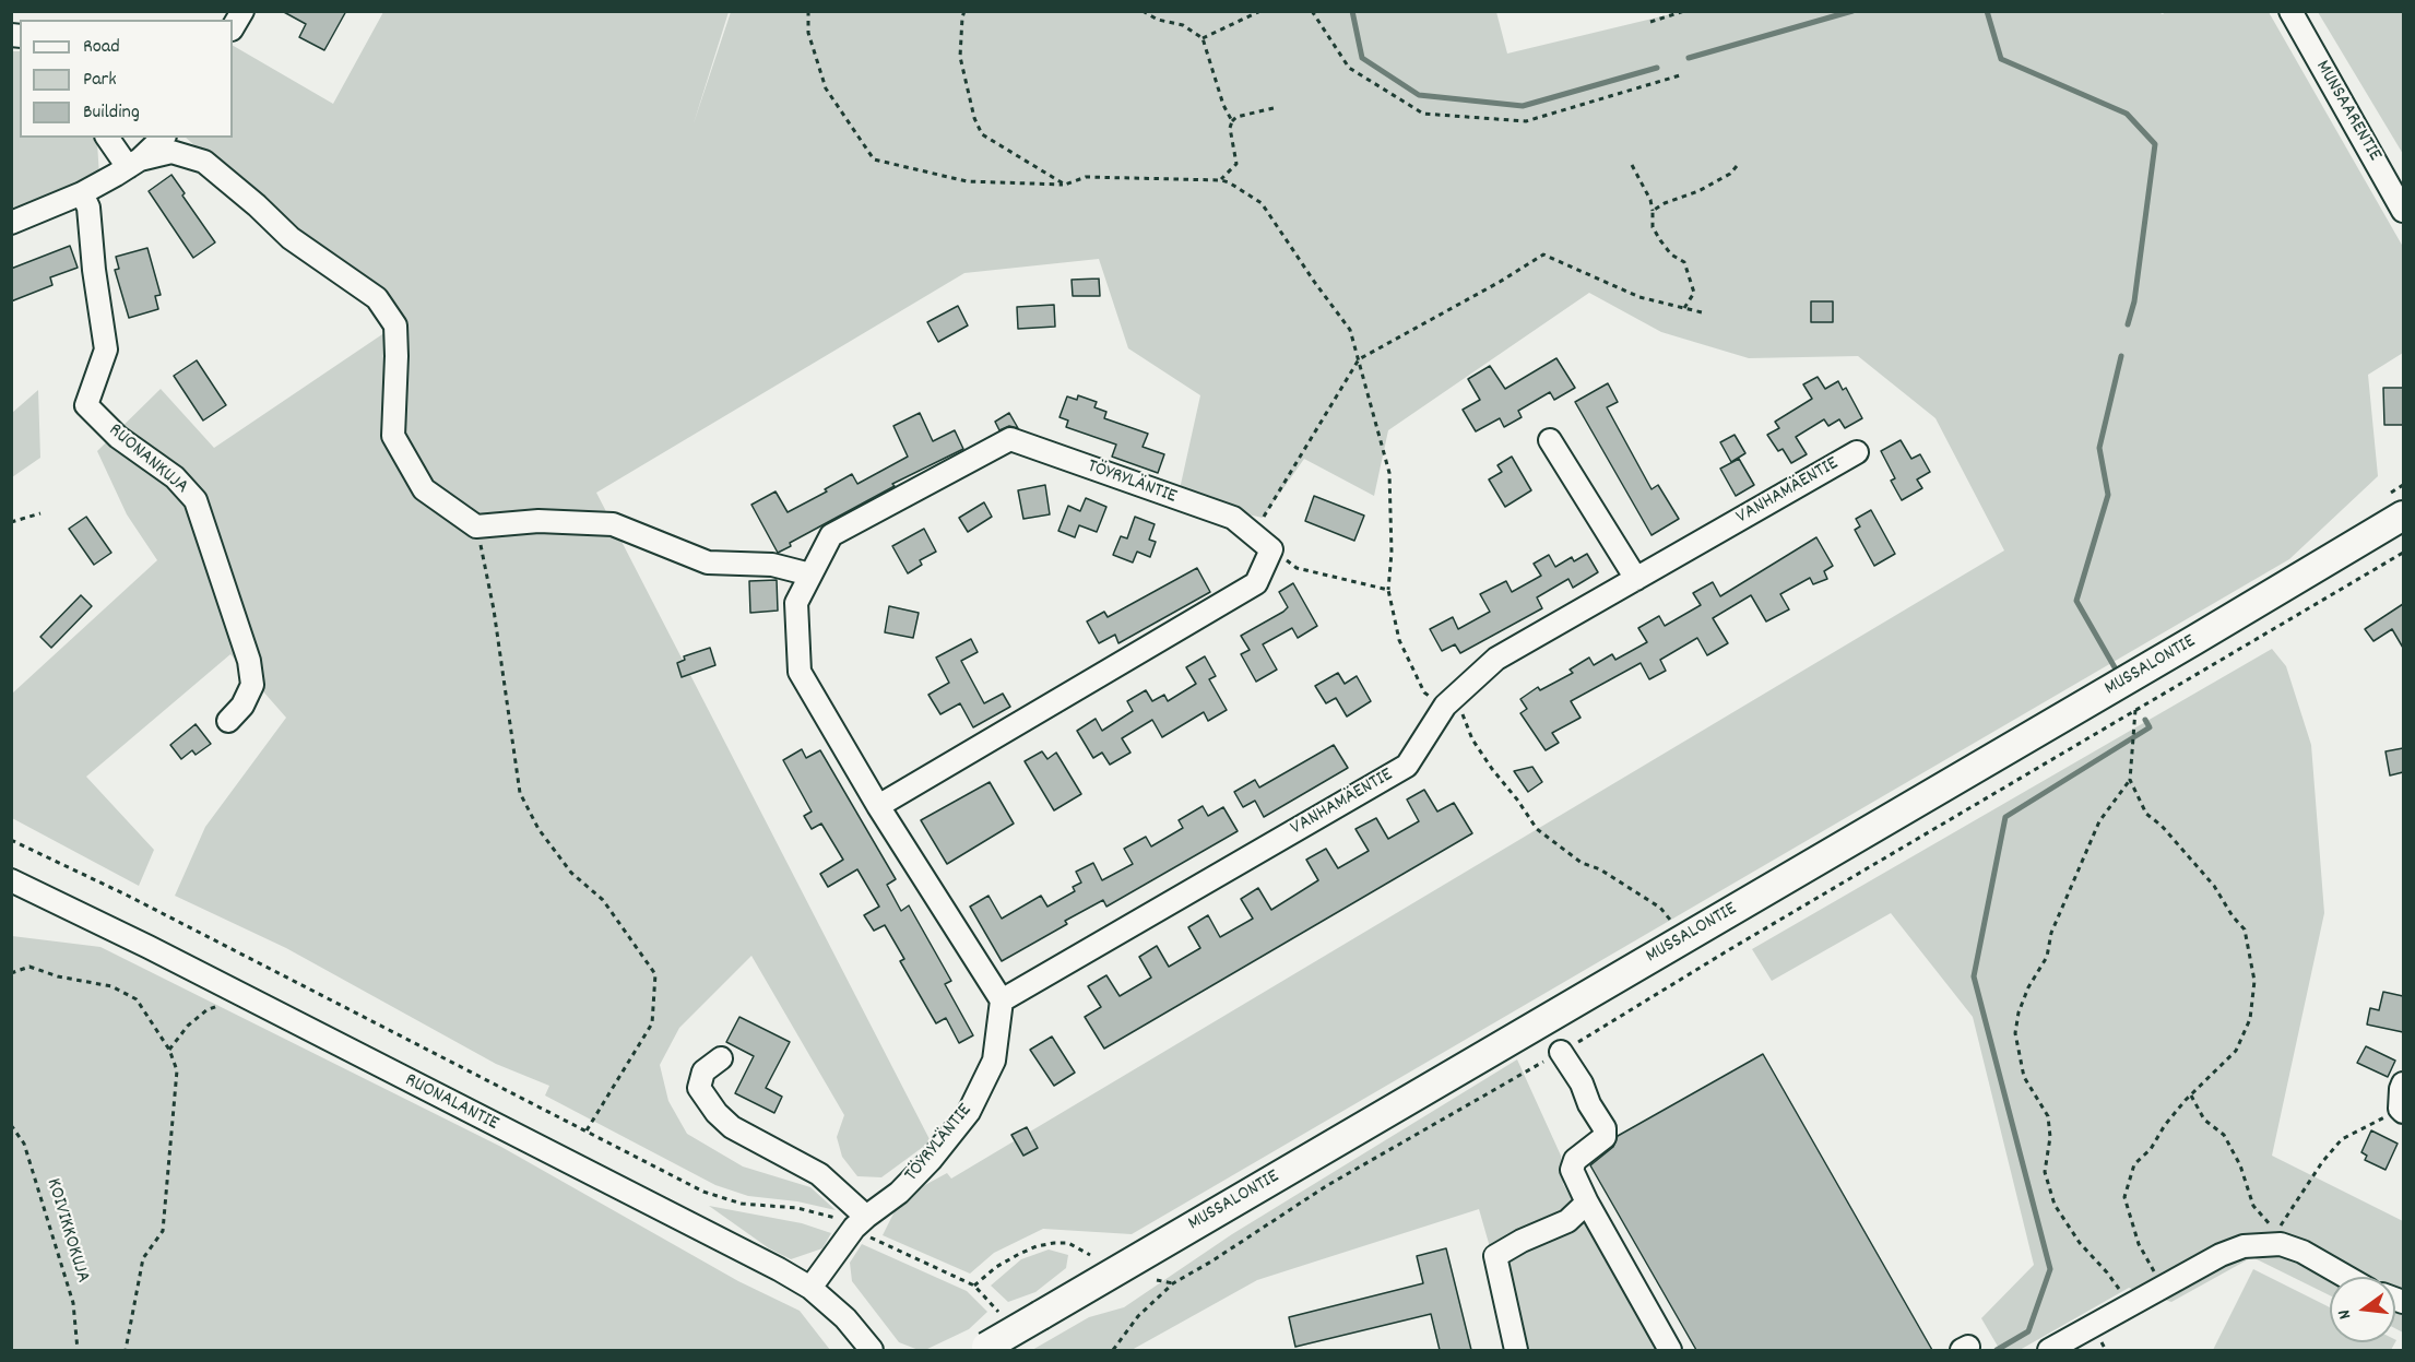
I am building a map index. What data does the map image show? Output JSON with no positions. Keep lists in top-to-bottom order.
{
  "streets": {
    "main road": ["MUSSALONTIE"],
    "street": [
      "MUNSAARENTIE",
      "RUONANKUJA",
      "TÖYRYLÄNTIE",
      "VANHAMÄENTIE",
      "RUONALANTIE"
    ],
    "path": ["KOIVIKKOKUJA"]
  },
  "crossings": [
    ["TÖYRYLÄNTIE", "VANHAMÄENTIE"],
    ["TÖYRYLÄNTIE", "RUONALANTIE"]
  ],
  "legend": ["Road", "Park", "Building"],
  "north": "left"
}
